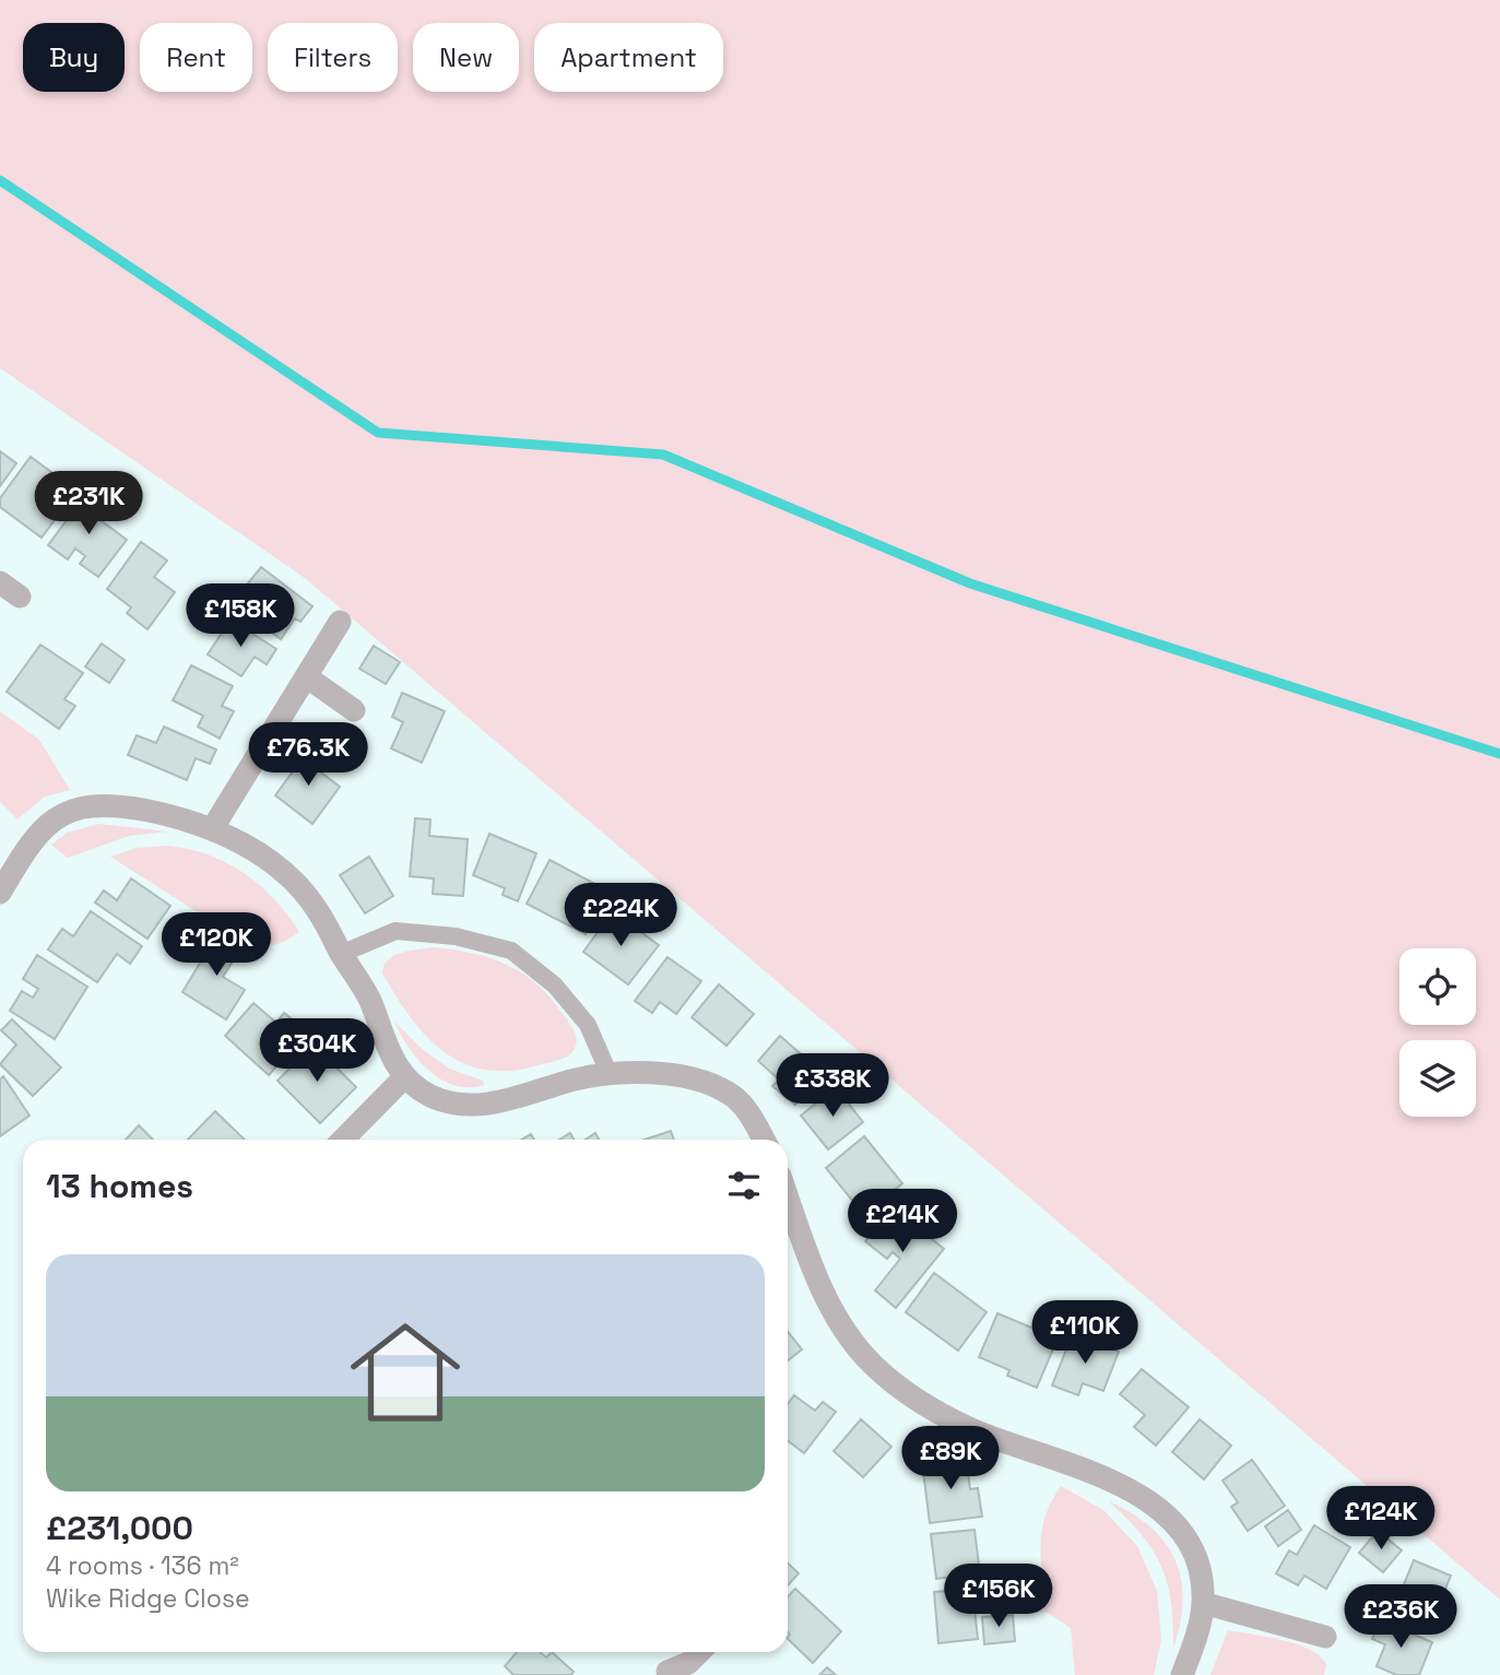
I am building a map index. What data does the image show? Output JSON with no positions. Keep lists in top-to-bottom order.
{
  "page": {
    "chip": [
      "Buy",
      "Rent",
      "Filters",
      "New",
      "Apartment"
    ],
    "price": [
      "£231K",
      "£158K",
      "£76.3K",
      "£224K",
      "£120K",
      "£304K",
      "£338K",
      "£214K",
      "£110K",
      "£89K",
      "£124K",
      "£156K",
      "£236K"
    ],
    "heading": "13 homes",
    "list": [
      {
        "name": "£231,000",
        "note": "4 rooms · 136 m² · Wike Ridge Close"
      }
    ]
  }
}
